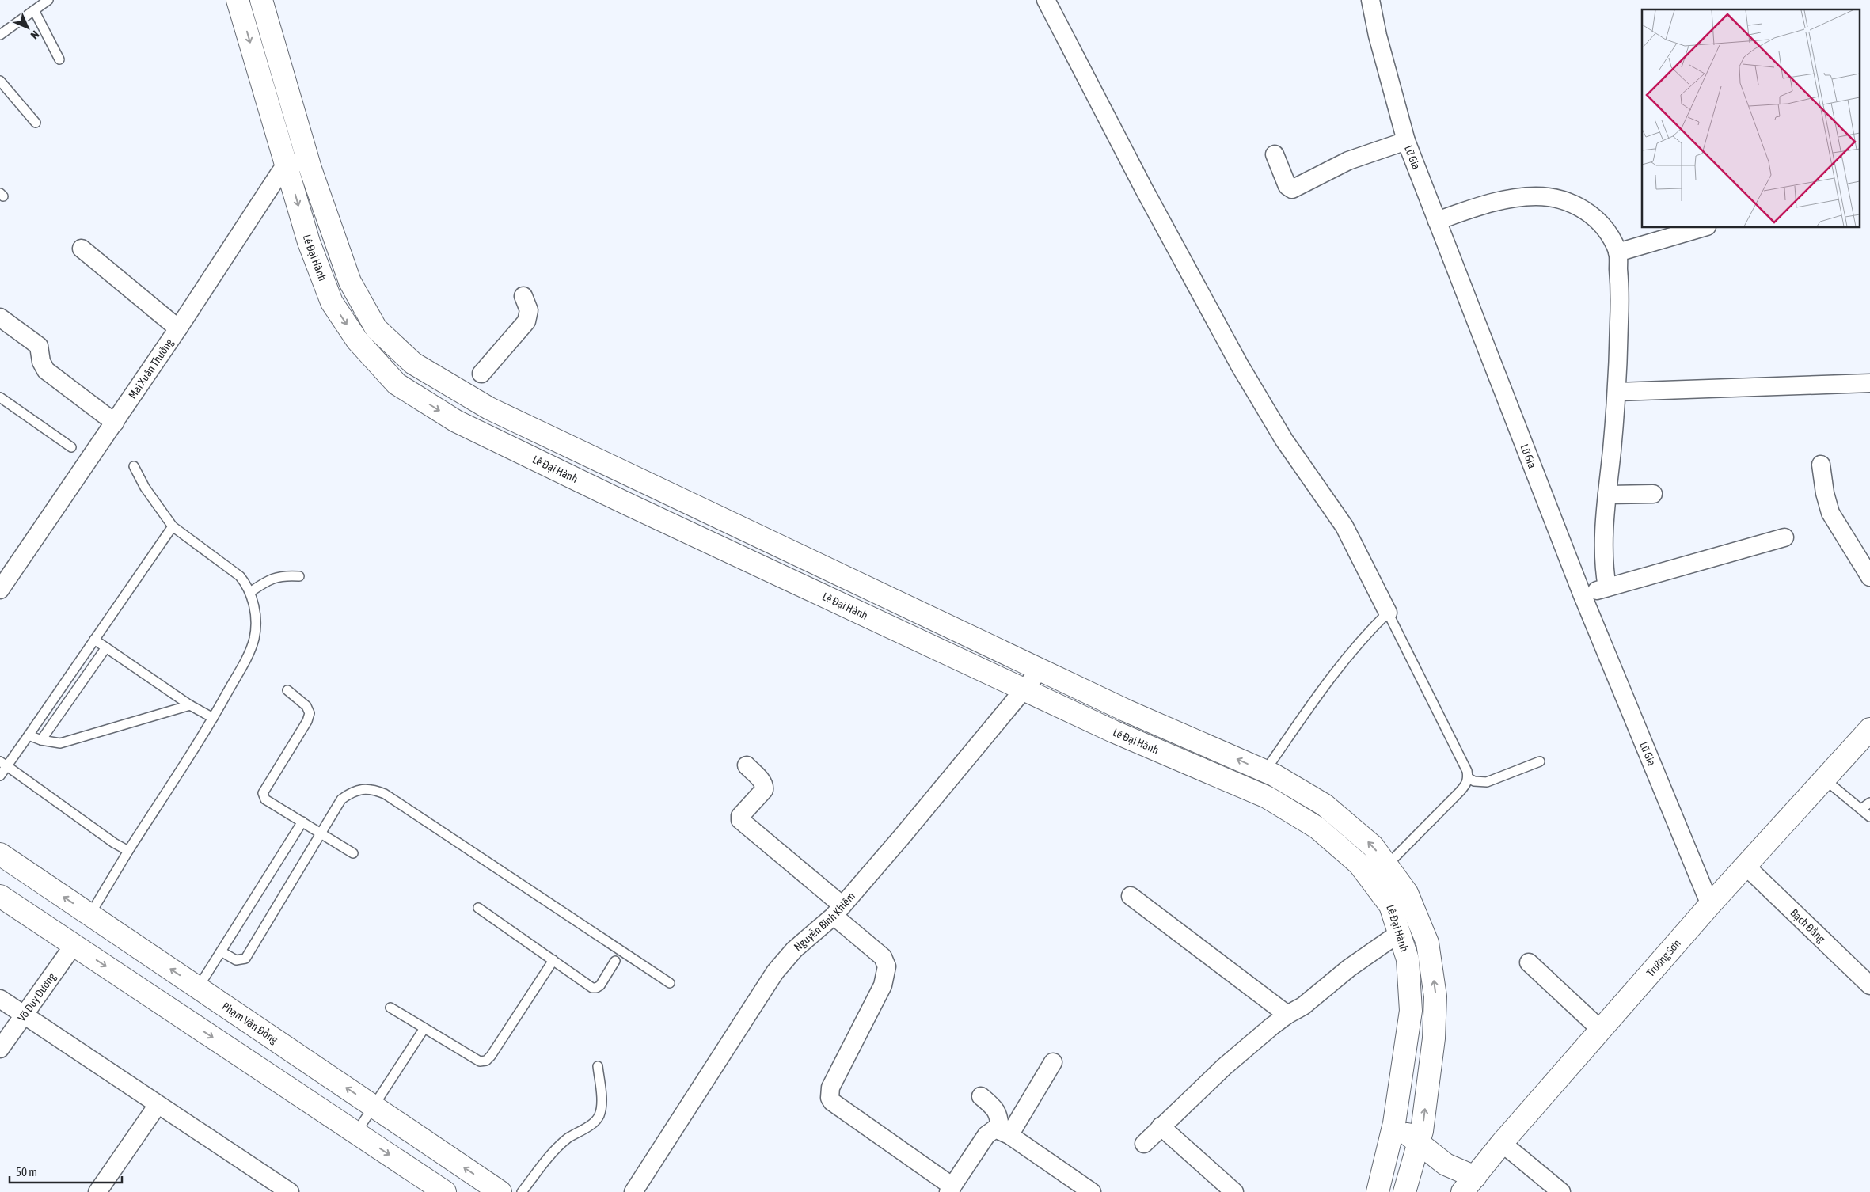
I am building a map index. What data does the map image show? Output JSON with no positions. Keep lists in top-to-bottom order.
{
  "streets": {
    "main road": ["Lê Đại Hành", "Trường Sơn", "Phạm Văn Đồng"],
    "street": [
      "Lữ Gia",
      "Mai Xuân Thưởng",
      "Nguyễn Bỉnh Khiêm",
      "Bạch Đằng",
      "Võ Duy Dương"
    ]
  },
  "crossings": [
    ["Lữ Gia", "Trường Sơn"],
    ["Lê Đại Hành", "Mai Xuân Thưởng"],
    ["Lê Đại Hành", "Nguyễn Bỉnh Khiêm"],
    ["Bạch Đằng", "Trường Sơn"]
  ],
  "scale_bar": "50 m",
  "north": "bottom right"
}
